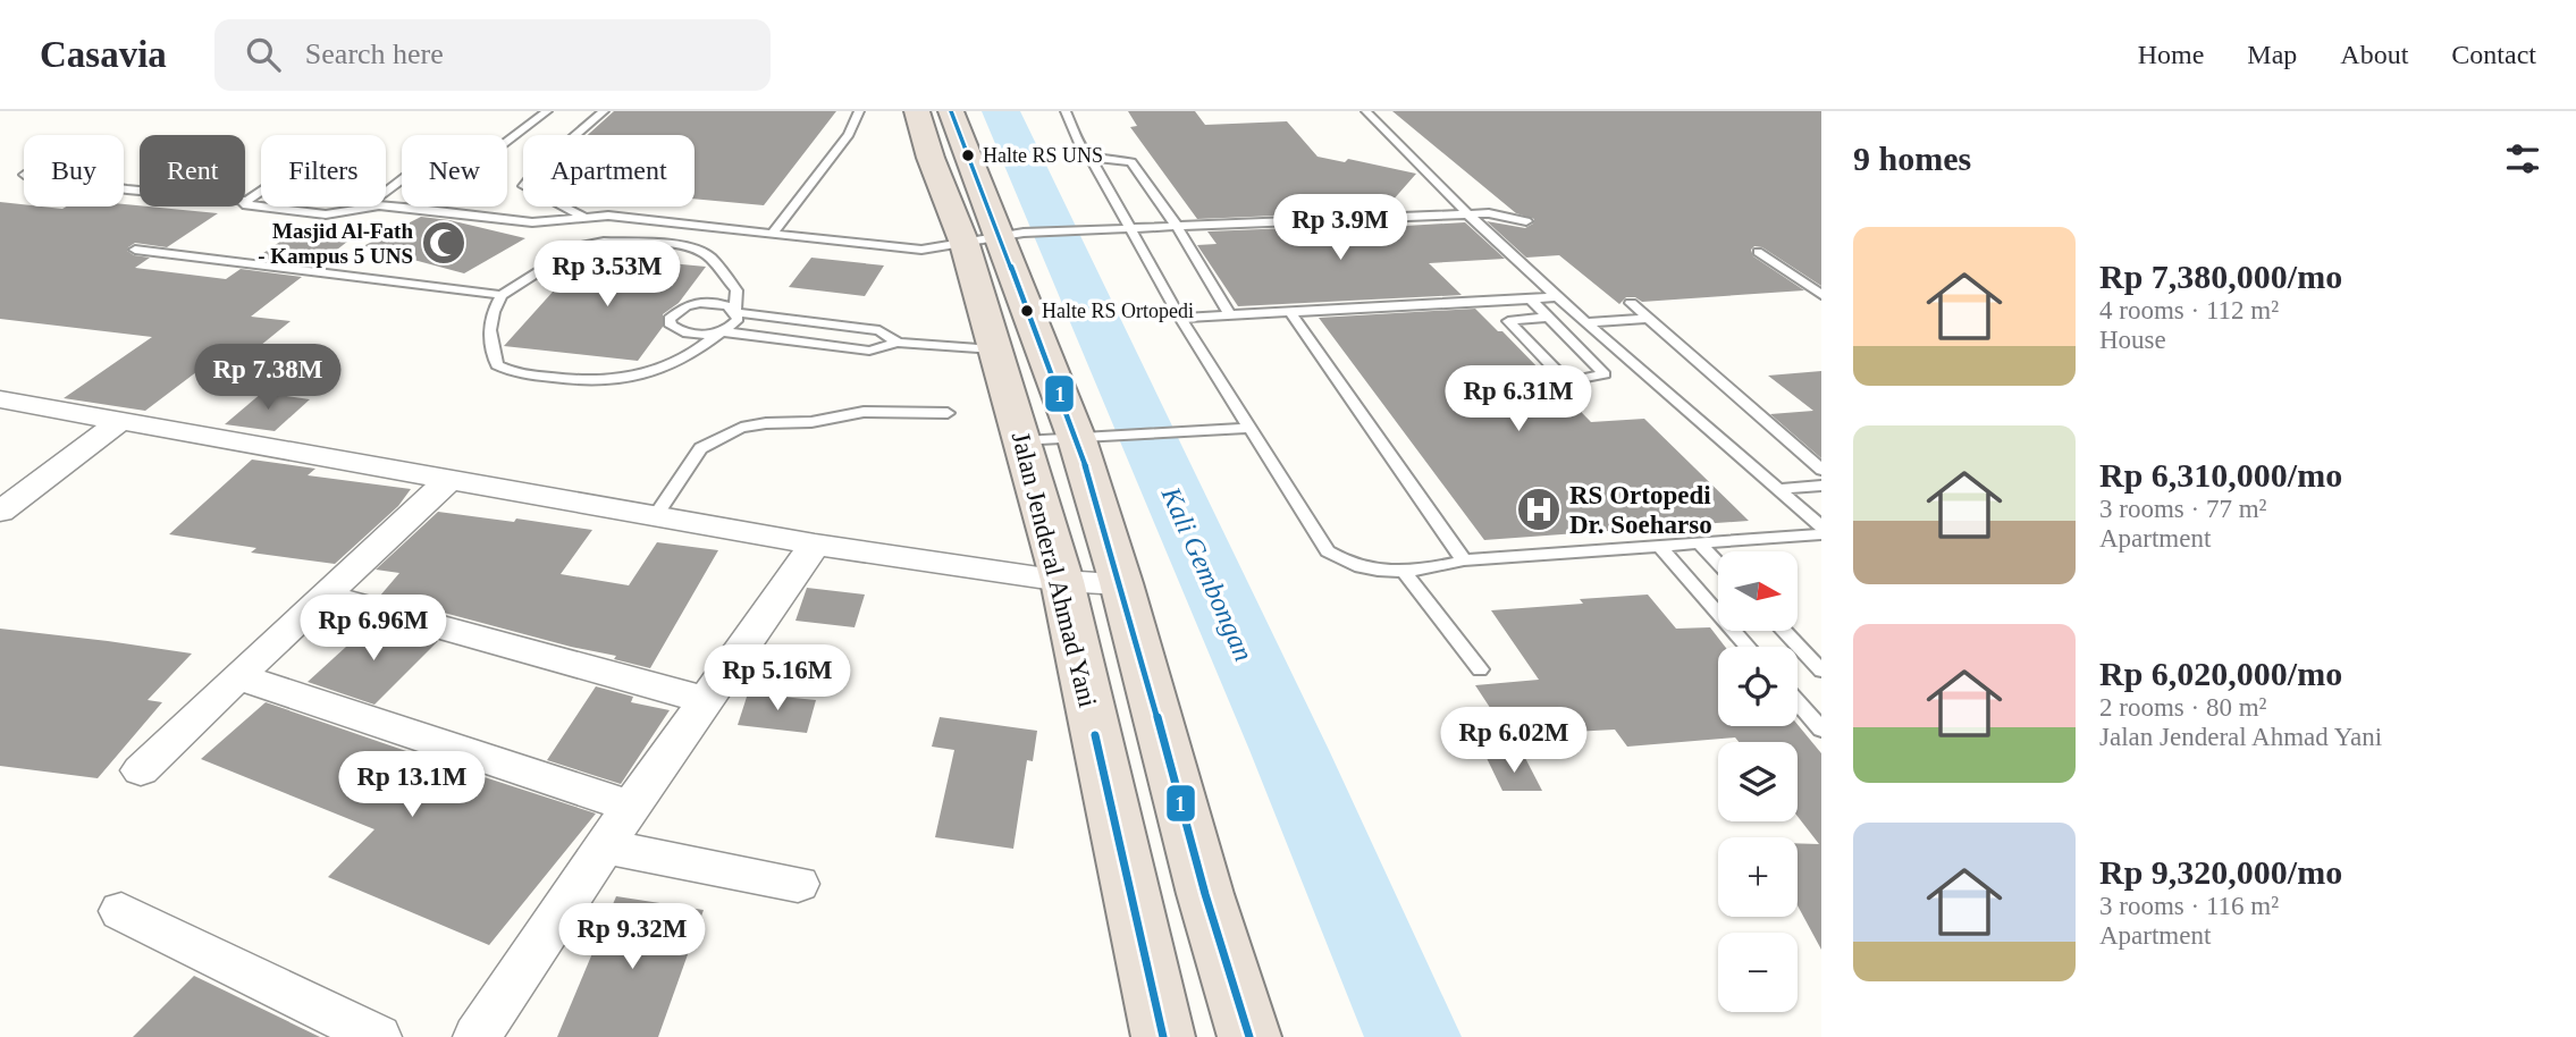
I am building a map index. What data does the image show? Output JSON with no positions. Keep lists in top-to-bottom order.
{
  "streets": {
    "highway": ["Jalan Jenderal Ahmad Yani"]
  },
  "water": ["Kali Gembongan"],
  "places": {
    "other": ["Halte RS UNS", "Halte RS Ortopedi"],
    "mosque": ["Masjid Al-Fath - Kampus 5 UNS"],
    "hospital": ["RS Ortopedi Dr. Soeharso"]
  },
  "lines": ["transit line 1"],
  "north": "right",
  "page": {
    "header": "Casavia",
    "search": "Search here",
    "nav": [
      "Home",
      "Map",
      "About",
      "Contact"
    ],
    "heading": "9 homes",
    "chip": [
      "Buy",
      "Rent",
      "Filters",
      "New",
      "Apartment"
    ],
    "price": [
      "Rp 3.9M",
      "Rp 3.53M",
      "Rp 7.38M",
      "Rp 6.31M",
      "Rp 6.96M",
      "Rp 5.16M",
      "Rp 6.02M",
      "Rp 13.1M",
      "Rp 9.32M"
    ],
    "list": [
      {
        "name": "Rp 7,380,000/mo",
        "note": "4 rooms · 112 m² · House"
      },
      {
        "name": "Rp 6,310,000/mo",
        "note": "3 rooms · 77 m² · Apartment"
      },
      {
        "name": "Rp 6,020,000/mo",
        "note": "2 rooms · 80 m² · Jalan Jenderal Ahmad Yani"
      },
      {
        "name": "Rp 9,320,000/mo",
        "note": "3 rooms · 116 m² · Apartment"
      }
    ],
    "map_buttons": ["+", "−"]
  }
}
